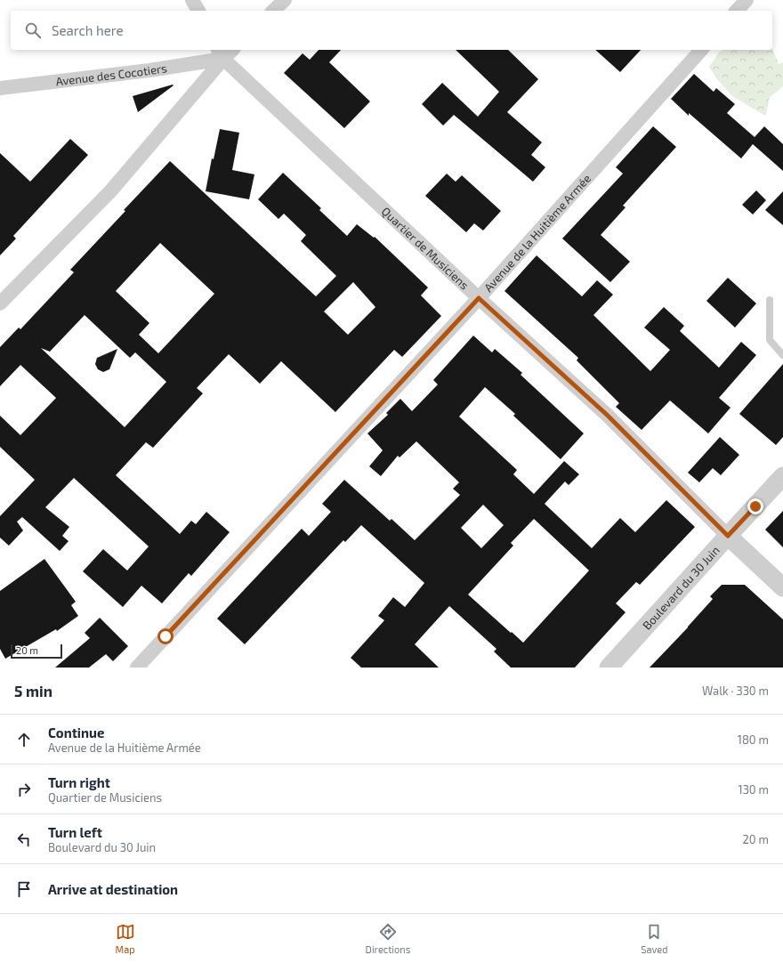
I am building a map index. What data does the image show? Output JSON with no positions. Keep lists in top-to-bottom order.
{
  "streets": {
    "street": [
      "Avenue des Cocotiers",
      "Avenue de la Huitième Armée",
      "Quartier de Musiciens",
      "Boulevard du 30 Juin"
    ]
  },
  "crossings": [
    ["Avenue des Cocotiers", "Quartier de Musiciens"],
    ["Avenue de la Huitième Armée", "Quartier de Musiciens"],
    ["Quartier de Musiciens", "Boulevard du 30 Juin"]
  ],
  "scale_bar": "20 m",
  "page": {
    "search": "Search here",
    "scale": "20 m",
    "heading": ["5 min", "Walk · 330 m"],
    "list": [
      ["Continue", "Avenue de la Huitième Armée", "180 m"],
      ["Turn right", "Quartier de Musiciens", "130 m"],
      ["Turn left", "Boulevard du 30 Juin", "20 m"],
      "Arrive at destination"
    ],
    "nav": ["Map", "Directions", "Saved"]
  }
}
